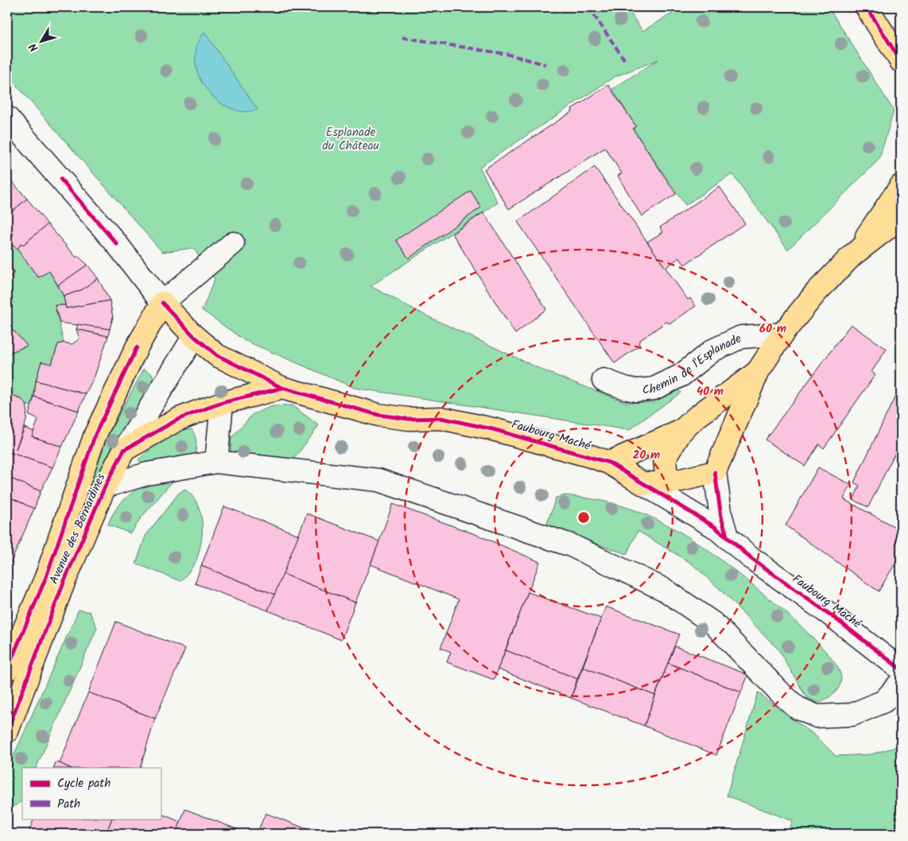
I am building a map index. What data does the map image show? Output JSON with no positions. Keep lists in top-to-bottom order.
{
  "streets": {
    "main road": ["Faubourg Maché", "Avenue des Bernardines"],
    "street": ["Chemin de l'Esplanade"]
  },
  "crossings": [
    ["Faubourg Maché", "Avenue des Bernardines"]
  ],
  "parks": ["Esplanade du Château"],
  "legend": ["Cycle path", "Path"],
  "north": "bottom left",
  "rings": ["60 m", "40 m", "20 m"]
}
